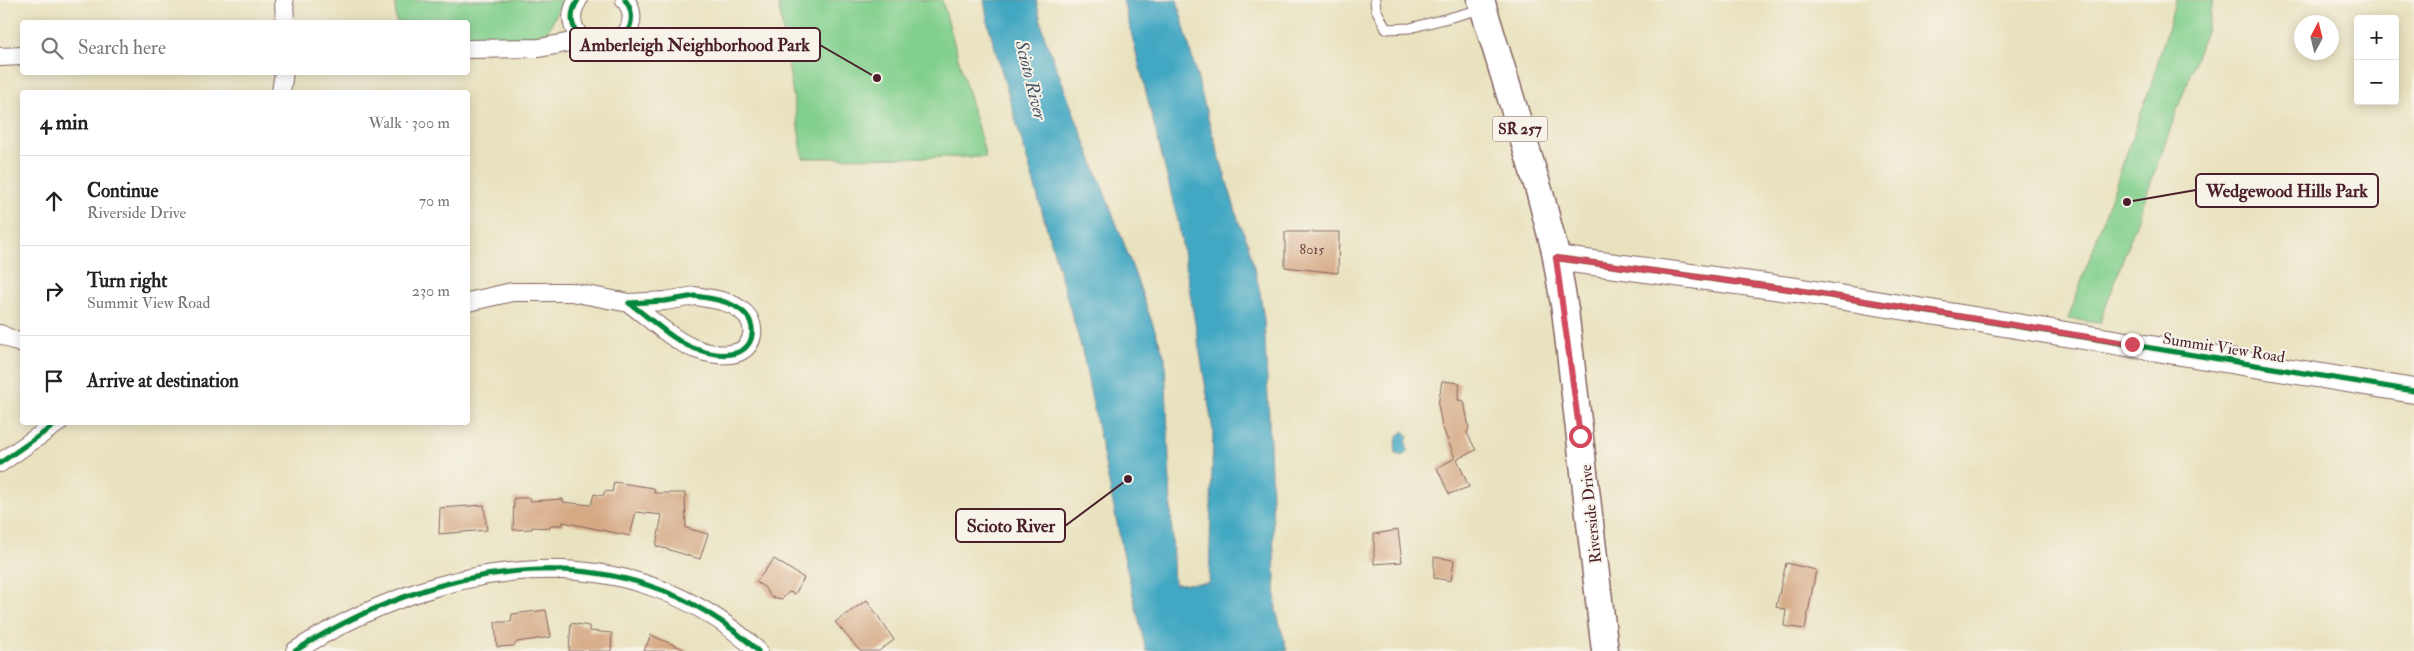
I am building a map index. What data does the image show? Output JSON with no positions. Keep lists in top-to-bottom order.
{
  "streets": {
    "main road": ["SR 257", "Riverside Drive"],
    "street": ["Summit View Road"]
  },
  "crossings": [
    ["Summit View Road", "Riverside Drive"]
  ],
  "water": ["Scioto River"],
  "places": ["Amberleigh Neighborhood Park", "Wedgewood Hills Park", "Scioto River"],
  "house_numbers": ["8015"],
  "north": "top",
  "page": {
    "map_buttons": ["+", "−"],
    "search": "Search here",
    "heading": ["4 min", "Walk · 300 m"],
    "list": [
      ["Continue", "Riverside Drive", "70 m"],
      ["Turn right", "Summit View Road", "230 m"],
      "Arrive at destination"
    ]
  }
}
